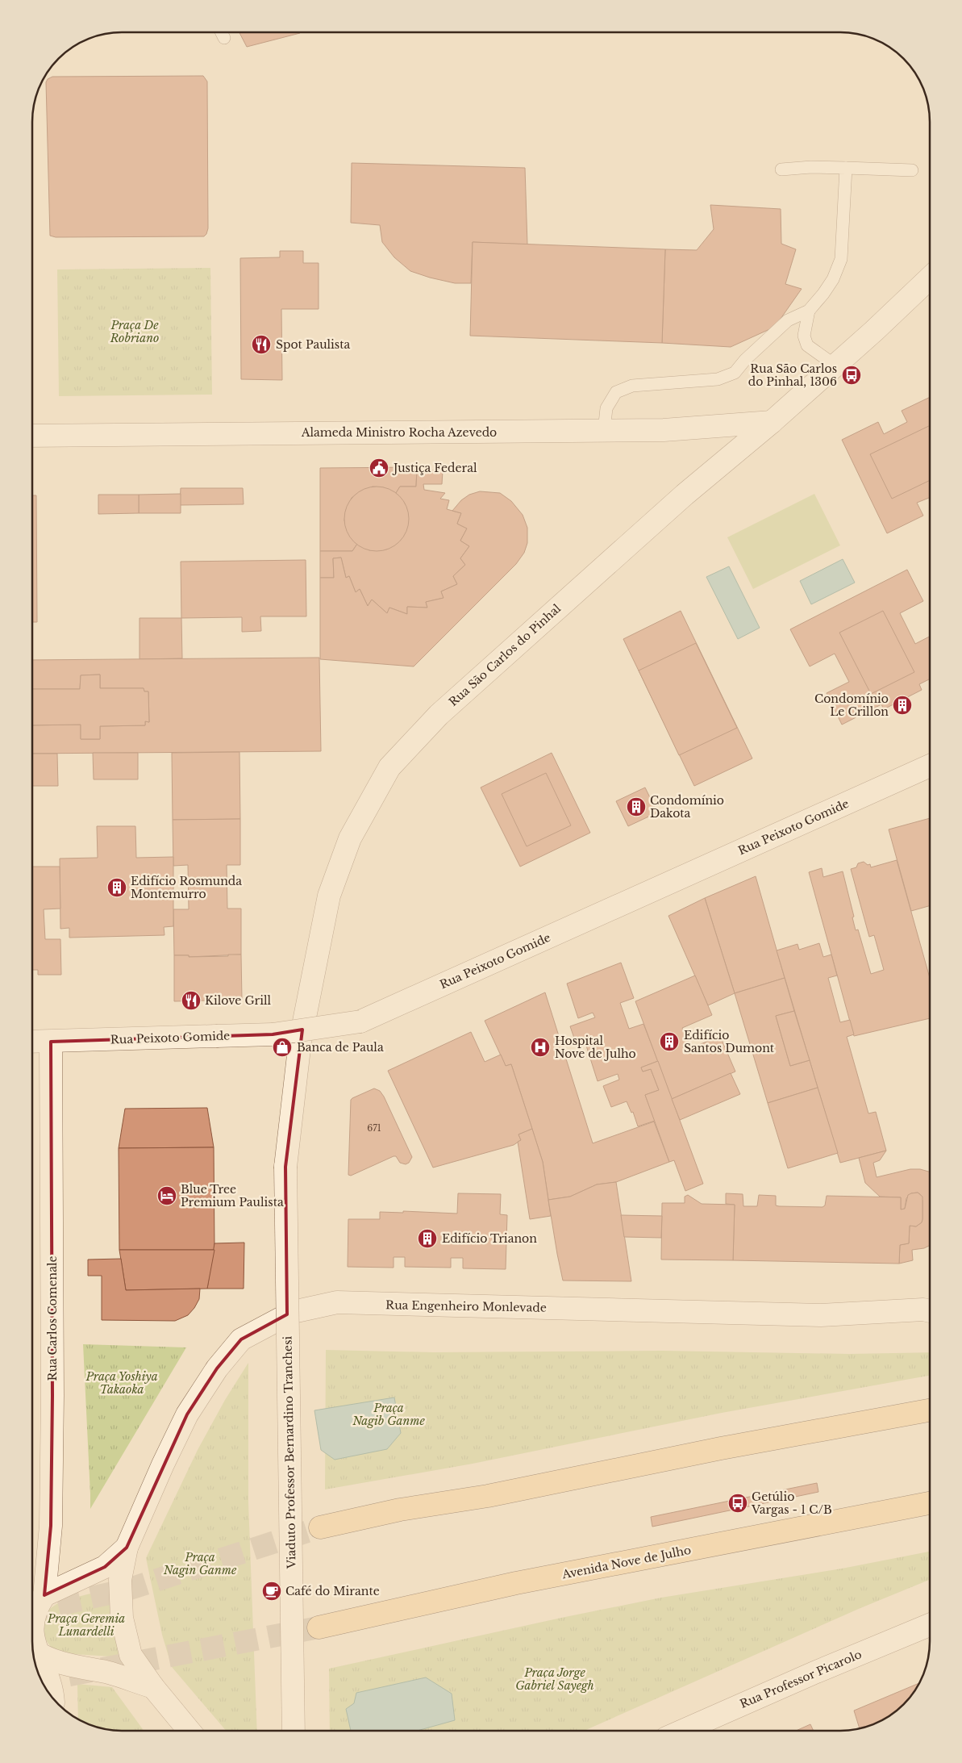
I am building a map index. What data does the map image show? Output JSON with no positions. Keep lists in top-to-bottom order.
{
  "streets": {
    "main road": ["Avenida Nove de Julho"],
    "street": [
      "Alameda Ministro Rocha Azevedo",
      "Rua São Carlos do Pinhal",
      "Rua Peixoto Gomide",
      "Rua Engenheiro Monlevade",
      "Rua Carlos Comenale",
      "Viaduto Professor Bernardino Tranchesi",
      "Rua Professor Picarolo"
    ]
  },
  "crossings": [
    ["Alameda Ministro Rocha Azevedo", "Rua São Carlos do Pinhal"],
    ["Rua São Carlos do Pinhal", "Viaduto Professor Bernardino Tranchesi"],
    ["Rua Peixoto Gomide", "Rua Carlos Comenale"]
  ],
  "parks": [
    "Praça De Robriano",
    "Praça Yoshiya Takaoka",
    "Praça Nagib Ganme",
    "Praça Nagin Ganme",
    "Praça Geremia Lunardelli",
    "Praça Jorge Gabriel Sayegh"
  ],
  "places": {
    "restaurant": ["Spot Paulista", "Kilove Grill"],
    "bus stop": ["Rua São Carlos do Pinhal, 1306", "Getúlio Vargas - 1 C/B"],
    "public building": ["Justiça Federal"],
    "building": [
      "Condomínio Le Crillon",
      "Condomínio Dakota",
      "Edifício Rosmunda Montemurro",
      "Edifício Santos Dumont",
      "Edifício Trianon"
    ],
    "shop": ["Banca de Paula"],
    "hospital": ["Hospital Nove de Julho"],
    "hotel": ["Blue Tree Premium Paulista"],
    "cafe": ["Café do Mirante"]
  },
  "house_numbers": ["671"]
}
